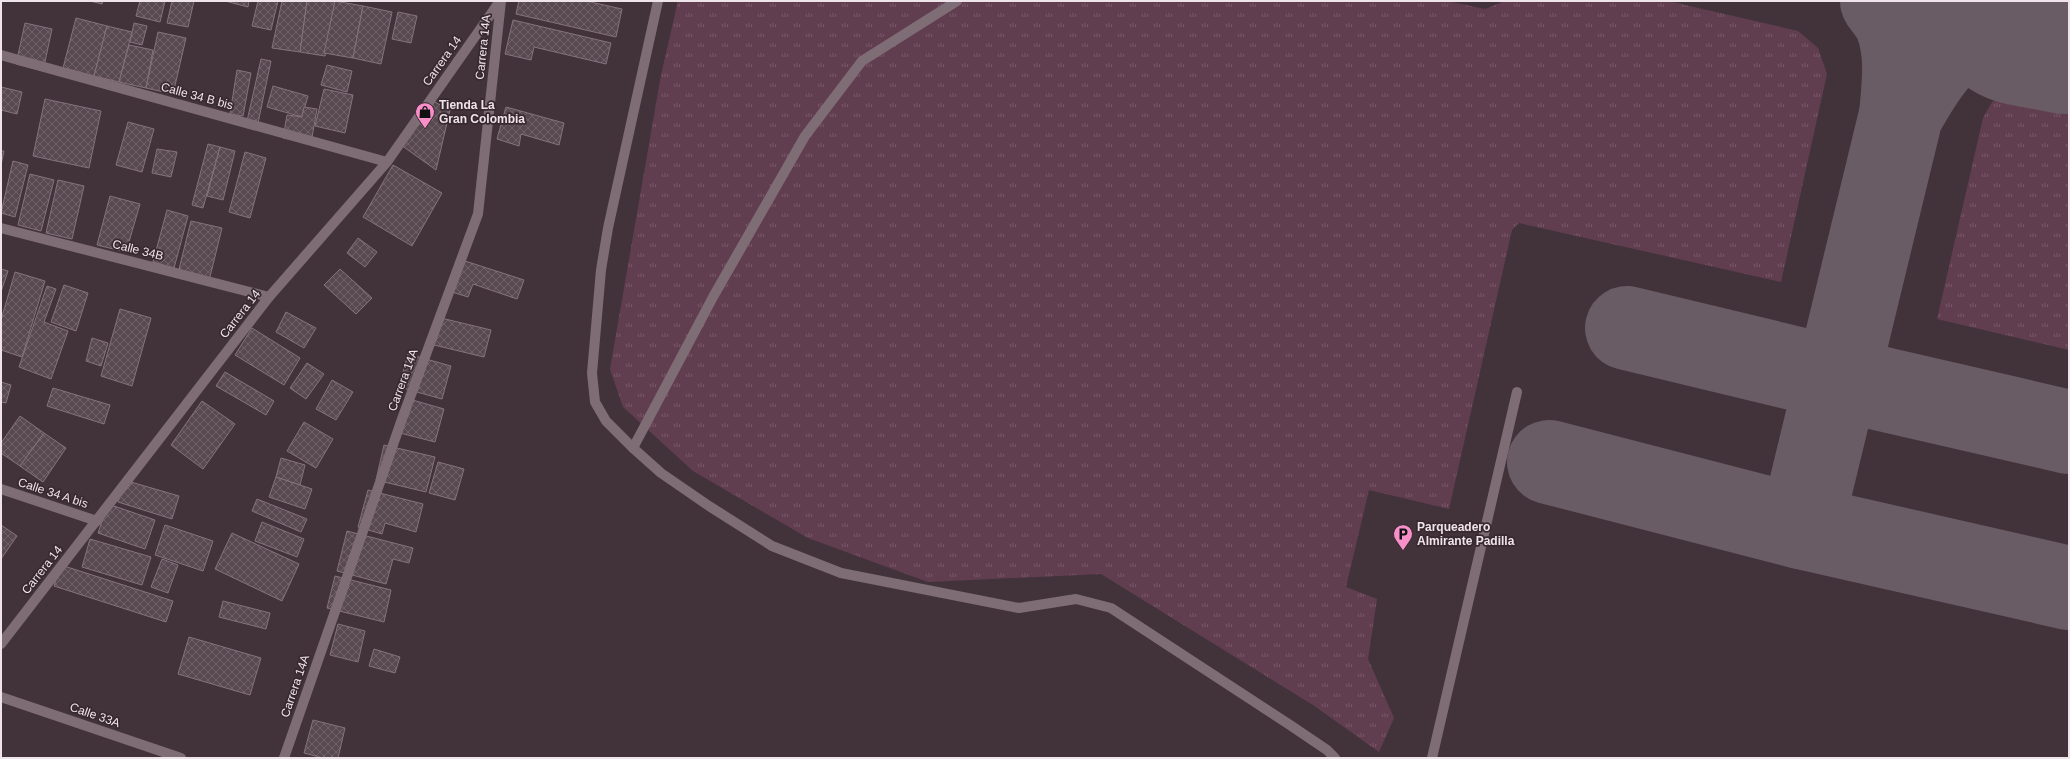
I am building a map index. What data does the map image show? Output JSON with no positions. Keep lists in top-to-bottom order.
{
  "streets": {
    "street": [
      "Carrera 14A",
      "Carrera 14",
      "Calle 34 B bis",
      "Calle 34B",
      "Calle 34 A bis",
      "Calle 33A"
    ]
  },
  "crossings": [
    ["Carrera 14A", "Carrera 14"],
    ["Carrera 14", "Calle 34 B bis"],
    ["Carrera 14", "Calle 34B"],
    ["Carrera 14", "Calle 34 A bis"]
  ],
  "places": {
    "shop": ["Tienda La Gran Colombia"],
    "parking": ["Parqueadero Almirante Padilla"]
  }
}
